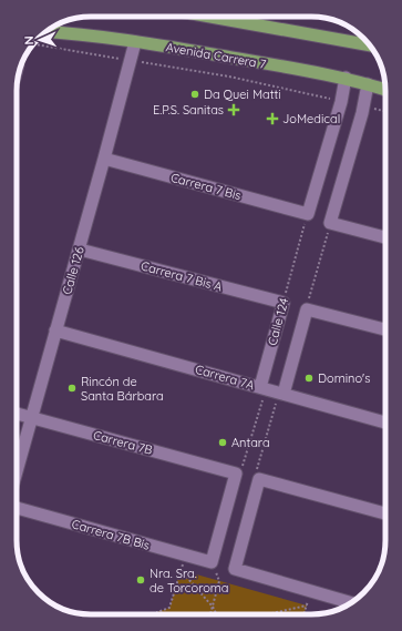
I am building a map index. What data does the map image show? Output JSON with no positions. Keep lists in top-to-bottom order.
{
  "streets": {
    "main road": ["Avenida Carrera 7"],
    "street": [
      "Carrera 7 Bis",
      "Calle 126",
      "Carrera 7 Bis A",
      "Calle 124",
      "Carrera 7A",
      "Carrera 7B",
      "Carrera 7B Bis"
    ]
  },
  "crossings": [
    ["Avenida Carrera 7", "Calle 126"],
    ["Carrera 7 Bis", "Calle 126"],
    ["Carrera 7 Bis", "Calle 124"],
    ["Calle 126", "Carrera 7 Bis A"],
    ["Calle 126", "Carrera 7A"],
    ["Calle 126", "Carrera 7B"],
    ["Carrera 7 Bis A", "Calle 124"],
    ["Calle 124", "Carrera 7A"],
    ["Carrera 7B", "Carrera 7B Bis"]
  ],
  "places": {
    "other": [
      "Da Quei Matti",
      "Domino's",
      "Rincón de Santa Bárbara",
      "Antara",
      "Nra. Sra. de Torcoroma"
    ],
    "health": ["E.P.S. Sanitas", "JoMedical"]
  },
  "north": "left"
}
